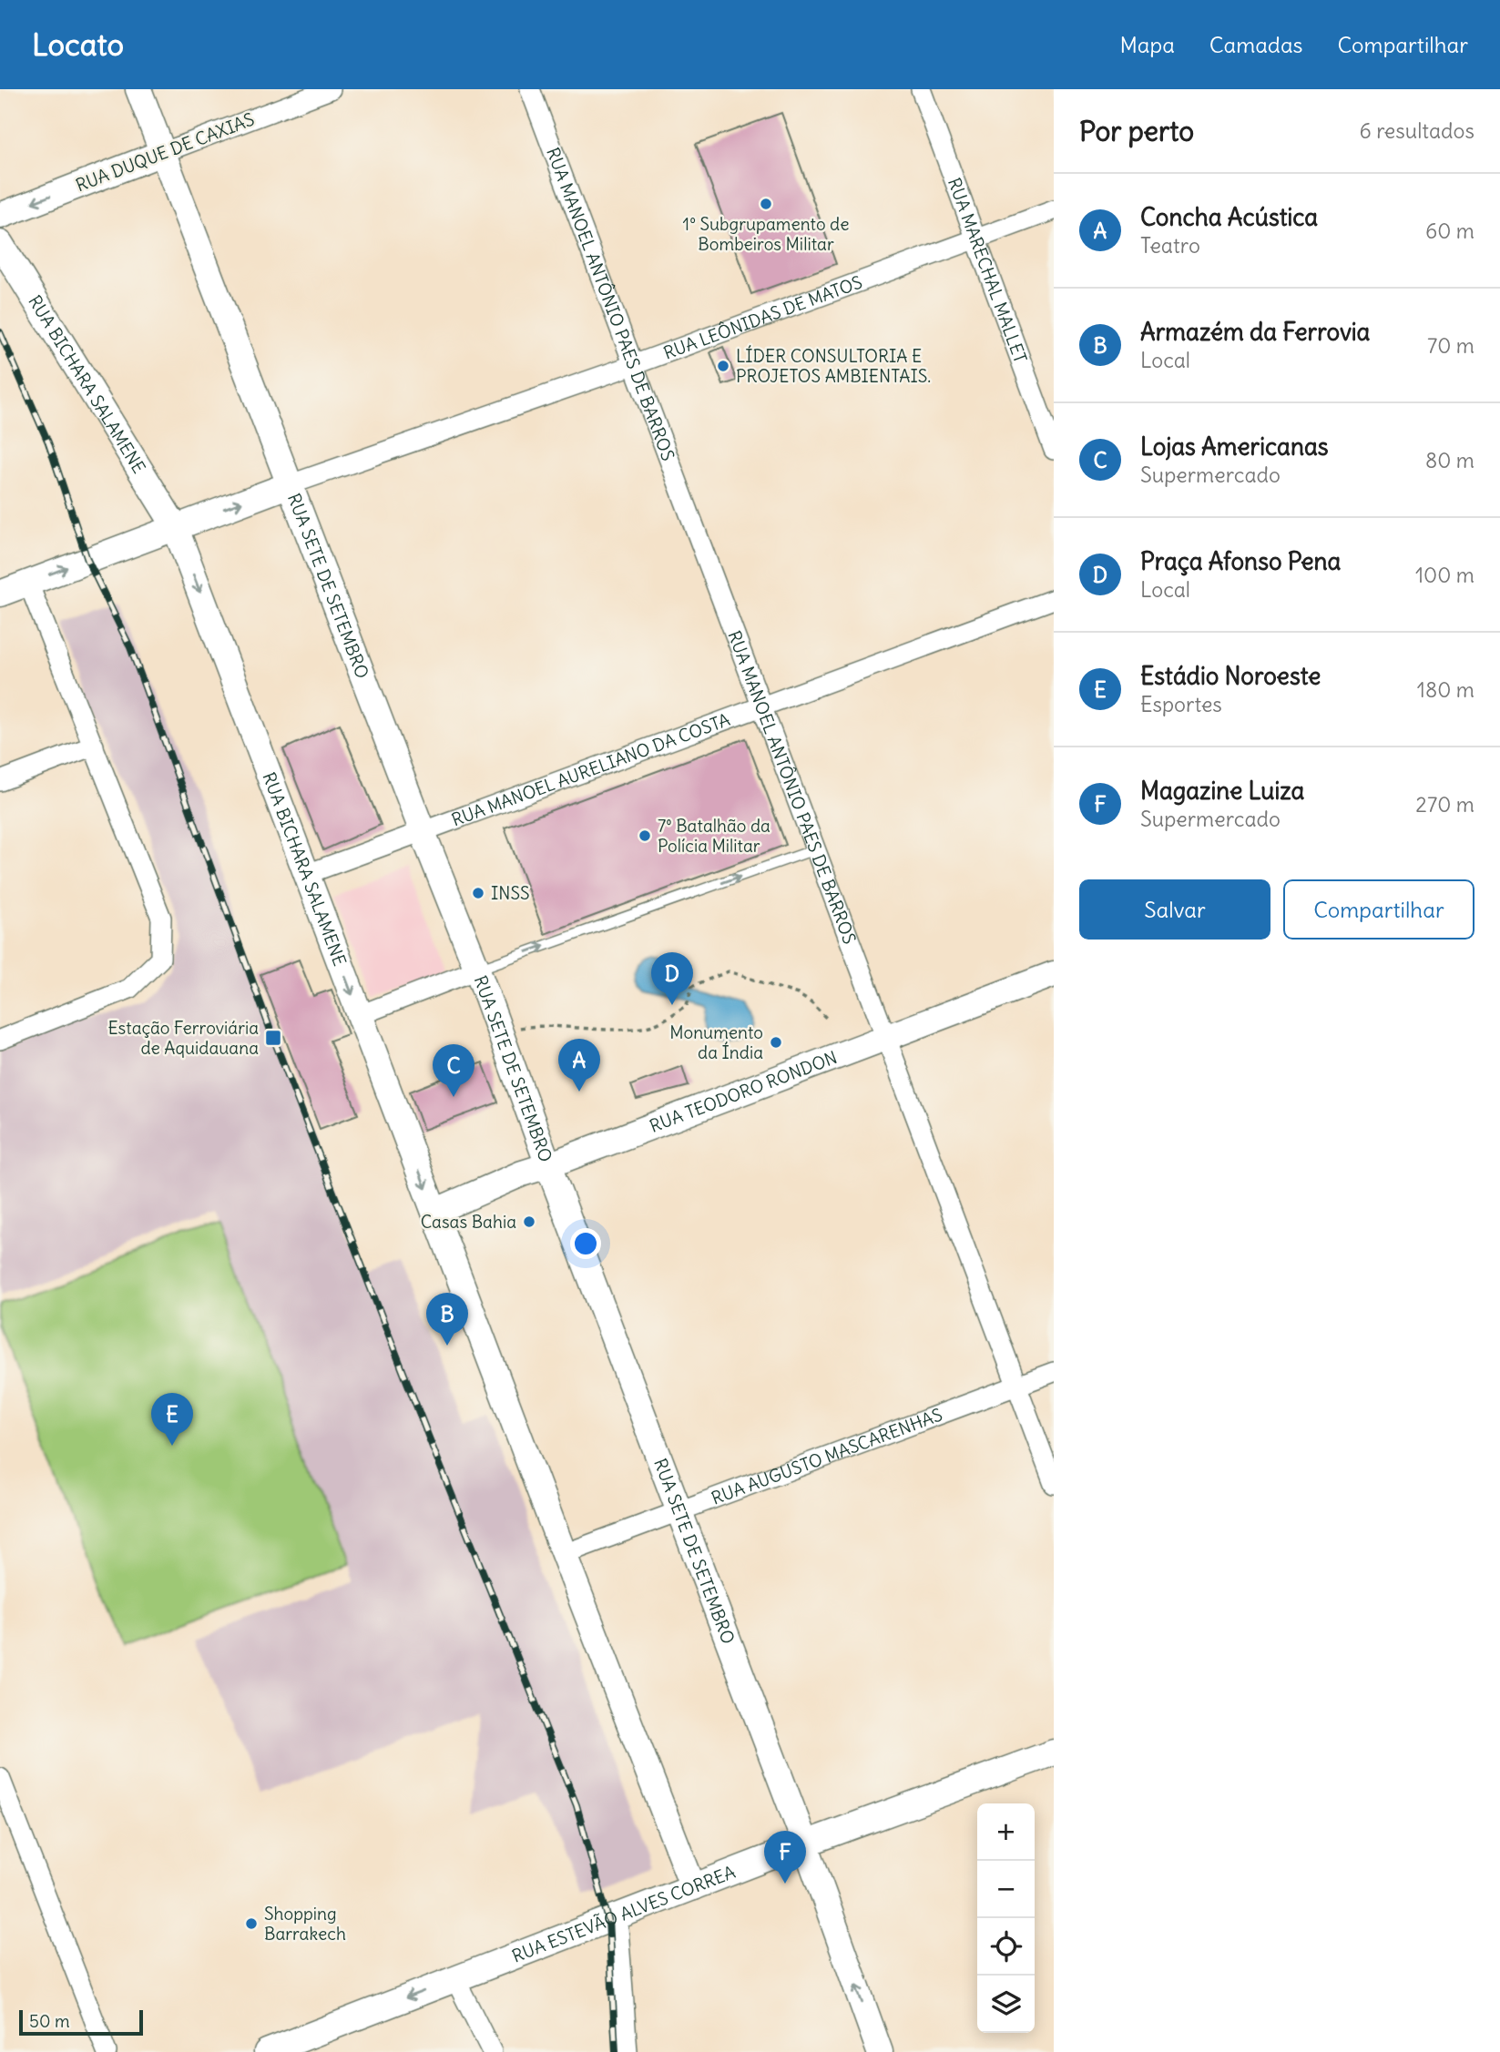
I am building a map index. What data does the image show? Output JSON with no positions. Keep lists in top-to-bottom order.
{
  "streets": {
    "main road": [
      "RUA DUQUE DE CAXIAS",
      "RUA BICHARA SALAMENE",
      "RUA SETE DE SETEMBRO",
      "RUA TEODORO RONDON",
      "RUA ESTEVÃO ALVES CORREA"
    ],
    "street": [
      "RUA MARECHAL MALLET",
      "RUA MANOEL ANTÔNIO PAES DE BARROS",
      "RUA LEÔNIDAS DE MATOS",
      "RUA MANOEL AURELIANO DA COSTA",
      "RUA AUGUSTO MASCARENHAS"
    ]
  },
  "crossings": [
    ["RUA DUQUE DE CAXIAS", "RUA SETE DE SETEMBRO"],
    ["RUA MARECHAL MALLET", "RUA LEÔNIDAS DE MATOS"],
    ["RUA MANOEL ANTÔNIO PAES DE BARROS", "RUA LEÔNIDAS DE MATOS"],
    ["RUA MANOEL ANTÔNIO PAES DE BARROS", "RUA MANOEL AURELIANO DA COSTA"],
    ["RUA MANOEL ANTÔNIO PAES DE BARROS", "RUA TEODORO RONDON"],
    ["RUA MANOEL ANTÔNIO PAES DE BARROS", "RUA AUGUSTO MASCARENHAS"],
    ["RUA LEÔNIDAS DE MATOS", "RUA SETE DE SETEMBRO"],
    ["RUA BICHARA SALAMENE", "RUA MANOEL AURELIANO DA COSTA"],
    ["RUA BICHARA SALAMENE", "RUA TEODORO RONDON"],
    ["RUA BICHARA SALAMENE", "RUA AUGUSTO MASCARENHAS"],
    ["RUA BICHARA SALAMENE", "RUA ESTEVÃO ALVES CORREA"],
    ["RUA SETE DE SETEMBRO", "RUA MANOEL AURELIANO DA COSTA"],
    ["RUA SETE DE SETEMBRO", "RUA TEODORO RONDON"],
    ["RUA SETE DE SETEMBRO", "RUA AUGUSTO MASCARENHAS"],
    ["RUA SETE DE SETEMBRO", "RUA ESTEVÃO ALVES CORREA"]
  ],
  "one_way": ["RUA DUQUE DE CAXIAS", "RUA BICHARA SALAMENE"],
  "places": {
    "other": [
      "1º Subgrupamento de Bombeiros Militar",
      "LÍDER CONSULTORIA E PROJETOS AMBIENTAIS.",
      "7° Batalhão da Polícia Militar",
      "INSS",
      "Monumento da Índia",
      "Casas Bahia",
      "Shopping Barrakech"
    ],
    "transit": ["Estação Ferroviária de Aquidauana"]
  },
  "scale_bar": "50 m",
  "page": {
    "header": "Locato",
    "nav": ["Mapa", "Camadas", "Compartilhar"],
    "heading": ["Por perto", "6 resultados"],
    "list": [
      {
        "mark": "A",
        "name": "Concha Acústica",
        "note": "Teatro",
        "value": "60 m"
      },
      {
        "mark": "B",
        "name": "Armazém da Ferrovia",
        "note": "Local",
        "value": "70 m"
      },
      {
        "mark": "C",
        "name": "Lojas Americanas",
        "note": "Supermercado",
        "value": "80 m"
      },
      {
        "mark": "D",
        "name": "Praça Afonso Pena",
        "note": "Local",
        "value": "100 m"
      },
      {
        "mark": "E",
        "name": "Estádio Noroeste",
        "note": "Esportes",
        "value": "180 m"
      },
      {
        "mark": "F",
        "name": "Magazine Luiza",
        "note": "Supermercado",
        "value": "270 m"
      }
    ],
    "buttons": ["Salvar", "Compartilhar"],
    "pins": [
      "D",
      "A",
      "C",
      "B",
      "E",
      "F"
    ],
    "map_buttons": ["+", "−"],
    "scale": "50 m"
  }
}
